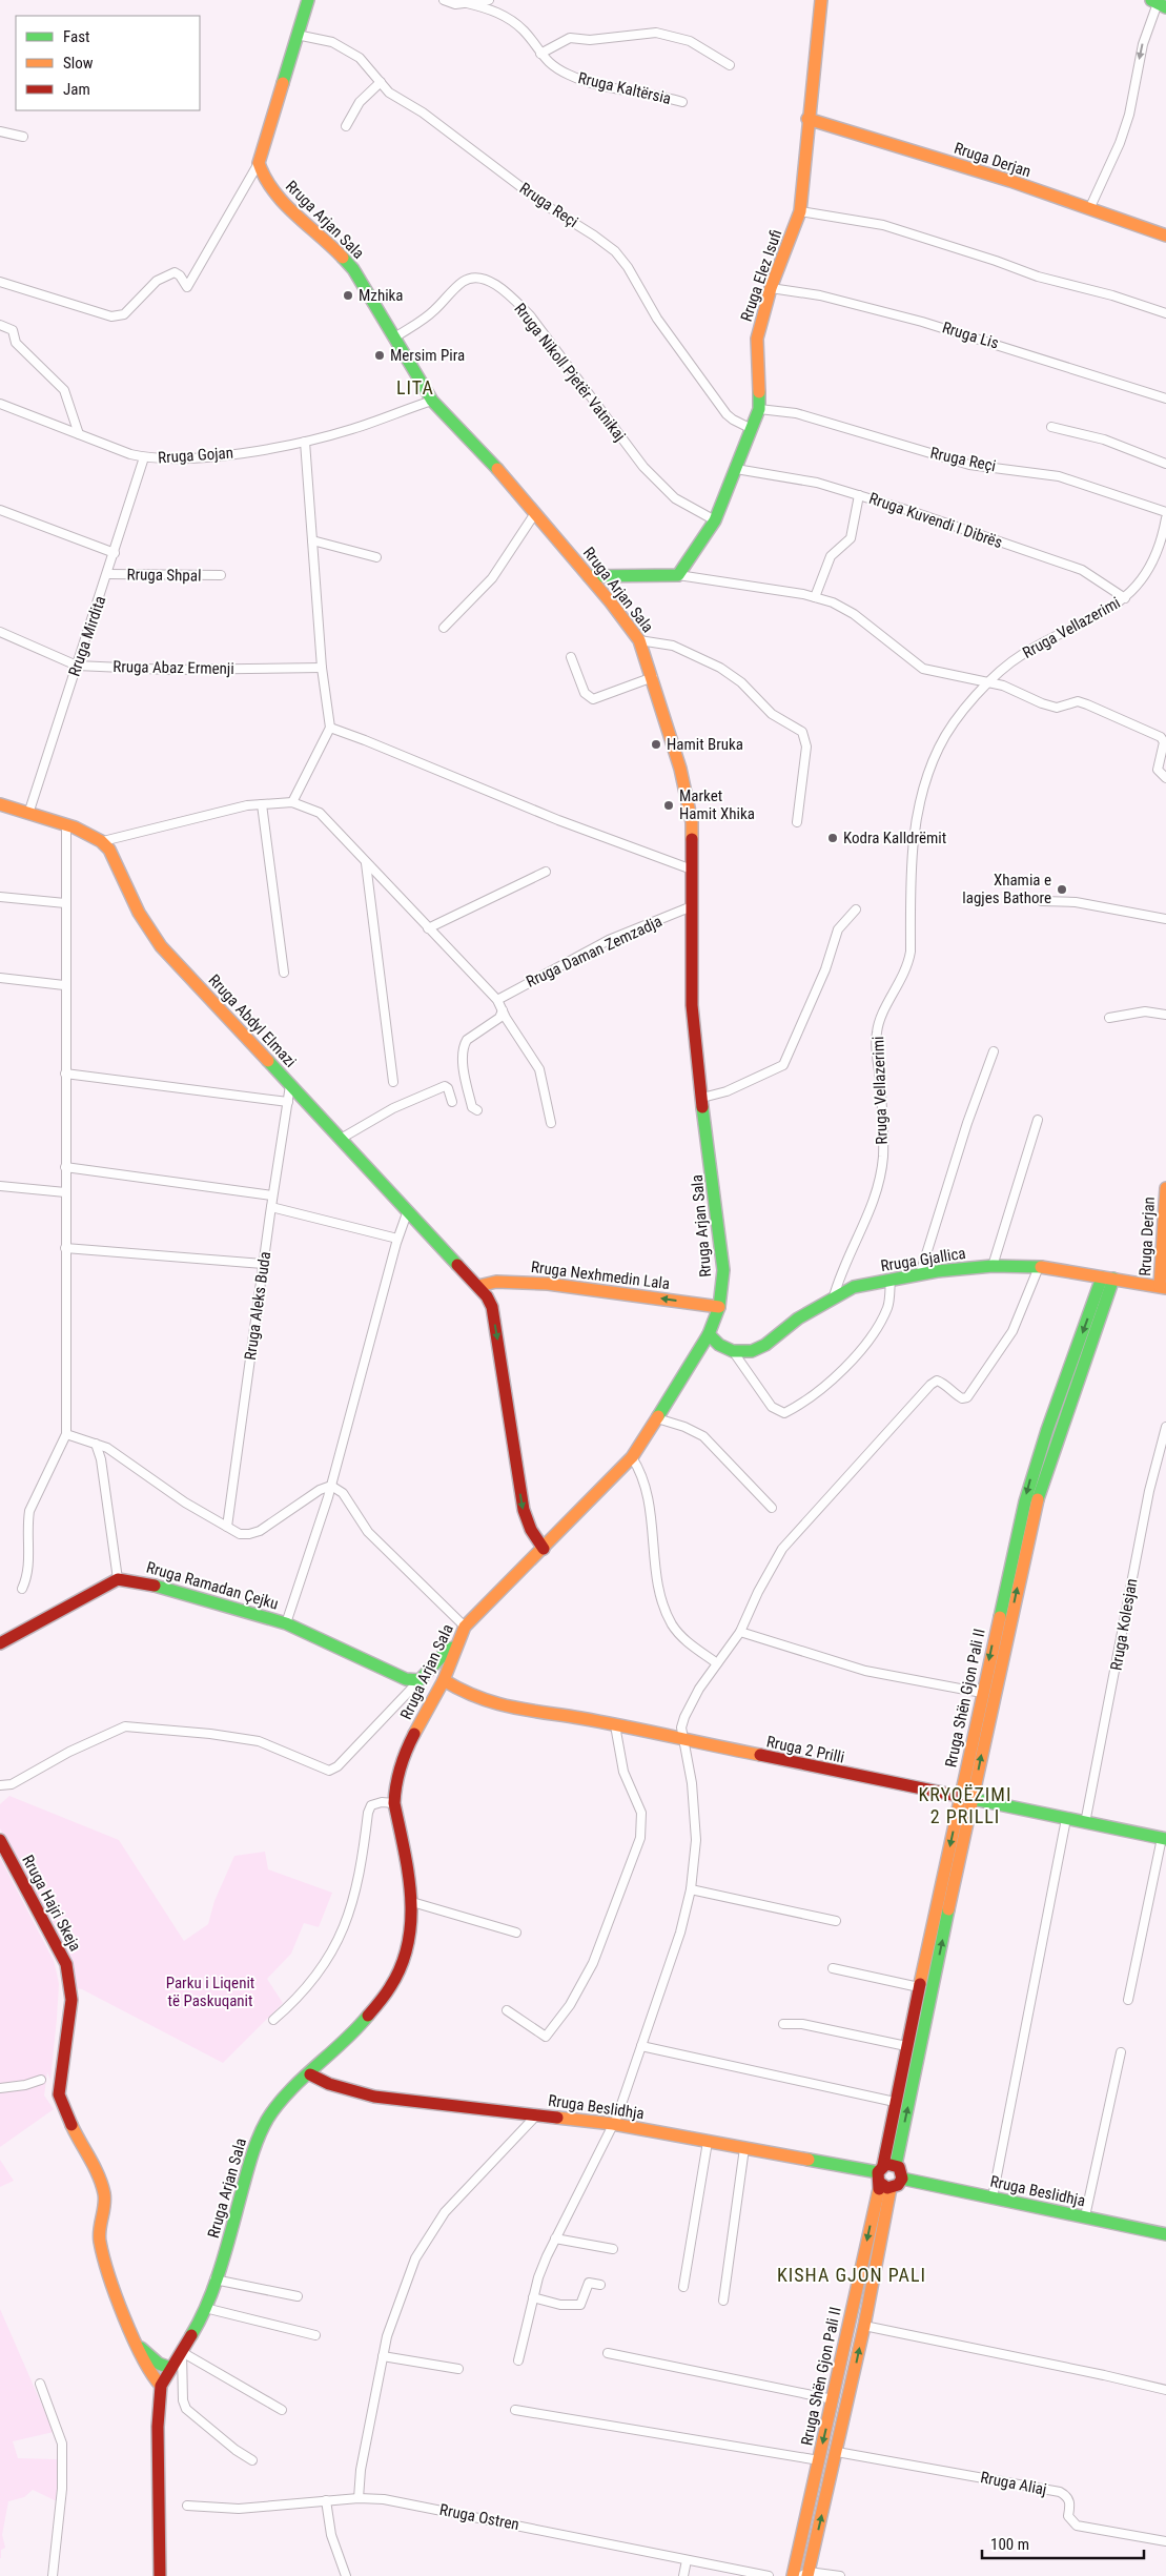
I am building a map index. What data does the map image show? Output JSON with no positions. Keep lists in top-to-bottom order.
{
  "streets": {
    "street": [
      "Rruga Kaltërsia",
      "Rruga Derjan",
      "Rruga Reçi",
      "Rruga Arjan Sala",
      "Rruga Elez Isufi",
      "Rruga Lis",
      "Rruga Nikoll Pjetër Vatnikaj",
      "Rruga Gojan",
      "Rruga Kuvendi I Dibrës",
      "Rruga Shpal",
      "Rruga Vellazerimi",
      "Rruga Mirdita",
      "Rruga Abaz Ermenji",
      "Rruga Daman Zemzadja",
      "Rruga Abdyl Elmazi",
      "Rruga Gjallica",
      "Rruga Nexhmedin Lala",
      "Rruga Aleks Buda",
      "Rruga Ramadan Çejku",
      "Rruga Kolesjan",
      "Rruga Shën Gjon Pali II",
      "Rruga 2 Prilli",
      "Rruga Hajri Skeja",
      "Rruga Beslidhja",
      "Rruga Aliaj",
      "Rruga Ostren"
    ]
  },
  "crossings": [
    ["Rruga Derjan", "Rruga Elez Isufi"],
    ["Rruga Derjan", "Rruga Gjallica"],
    ["Rruga Reçi", "Rruga Elez Isufi"],
    ["Rruga Arjan Sala", "Rruga Nikoll Pjetër Vatnikaj"],
    ["Rruga Arjan Sala", "Rruga Gojan"],
    ["Rruga Arjan Sala", "Rruga Daman Zemzadja"],
    ["Rruga Arjan Sala", "Rruga Abdyl Elmazi"],
    ["Rruga Arjan Sala", "Rruga Nexhmedin Lala"],
    ["Rruga Arjan Sala", "Rruga 2 Prilli"],
    ["Rruga Arjan Sala", "Rruga Hajri Skeja"],
    ["Rruga Arjan Sala", "Rruga Beslidhja"],
    ["Rruga Elez Isufi", "Rruga Lis"],
    ["Rruga Elez Isufi", "Rruga Nikoll Pjetër Vatnikaj"],
    ["Rruga Elez Isufi", "Rruga Kuvendi I Dibrës"],
    ["Rruga Gojan", "Rruga Mirdita"],
    ["Rruga Kuvendi I Dibrës", "Rruga Vellazerimi"],
    ["Rruga Shpal", "Rruga Mirdita"],
    ["Rruga Vellazerimi", "Rruga Gjallica"],
    ["Rruga Mirdita", "Rruga Abaz Ermenji"],
    ["Rruga Abdyl Elmazi", "Rruga Nexhmedin Lala"],
    ["Rruga Abdyl Elmazi", "Rruga Aleks Buda"],
    ["Rruga Gjallica", "Rruga Shën Gjon Pali II"],
    ["Rruga Kolesjan", "Rruga 2 Prilli"],
    ["Rruga Shën Gjon Pali II", "Rruga 2 Prilli"],
    ["Rruga Shën Gjon Pali II", "Rruga Beslidhja"],
    ["Rruga Shën Gjon Pali II", "Rruga Aliaj"]
  ],
  "one_way": ["Rruga Nexhmedin Lala"],
  "districts": ["LITA", "KRYQËZIMI 2 PRILLI", "KISHA GJON PALI"],
  "parks": ["Parku i Liqenit të Paskuqanit"],
  "places": [
    "Mzhika",
    "Mersim Pira",
    "Hamit Bruka",
    "Market Hamit Xhika",
    "Kodra Kalldrëmit",
    "Xhamia e lagjes Bathore"
  ],
  "legend": ["Fast", "Slow", "Jam"],
  "scale_bar": "100 m"
}
